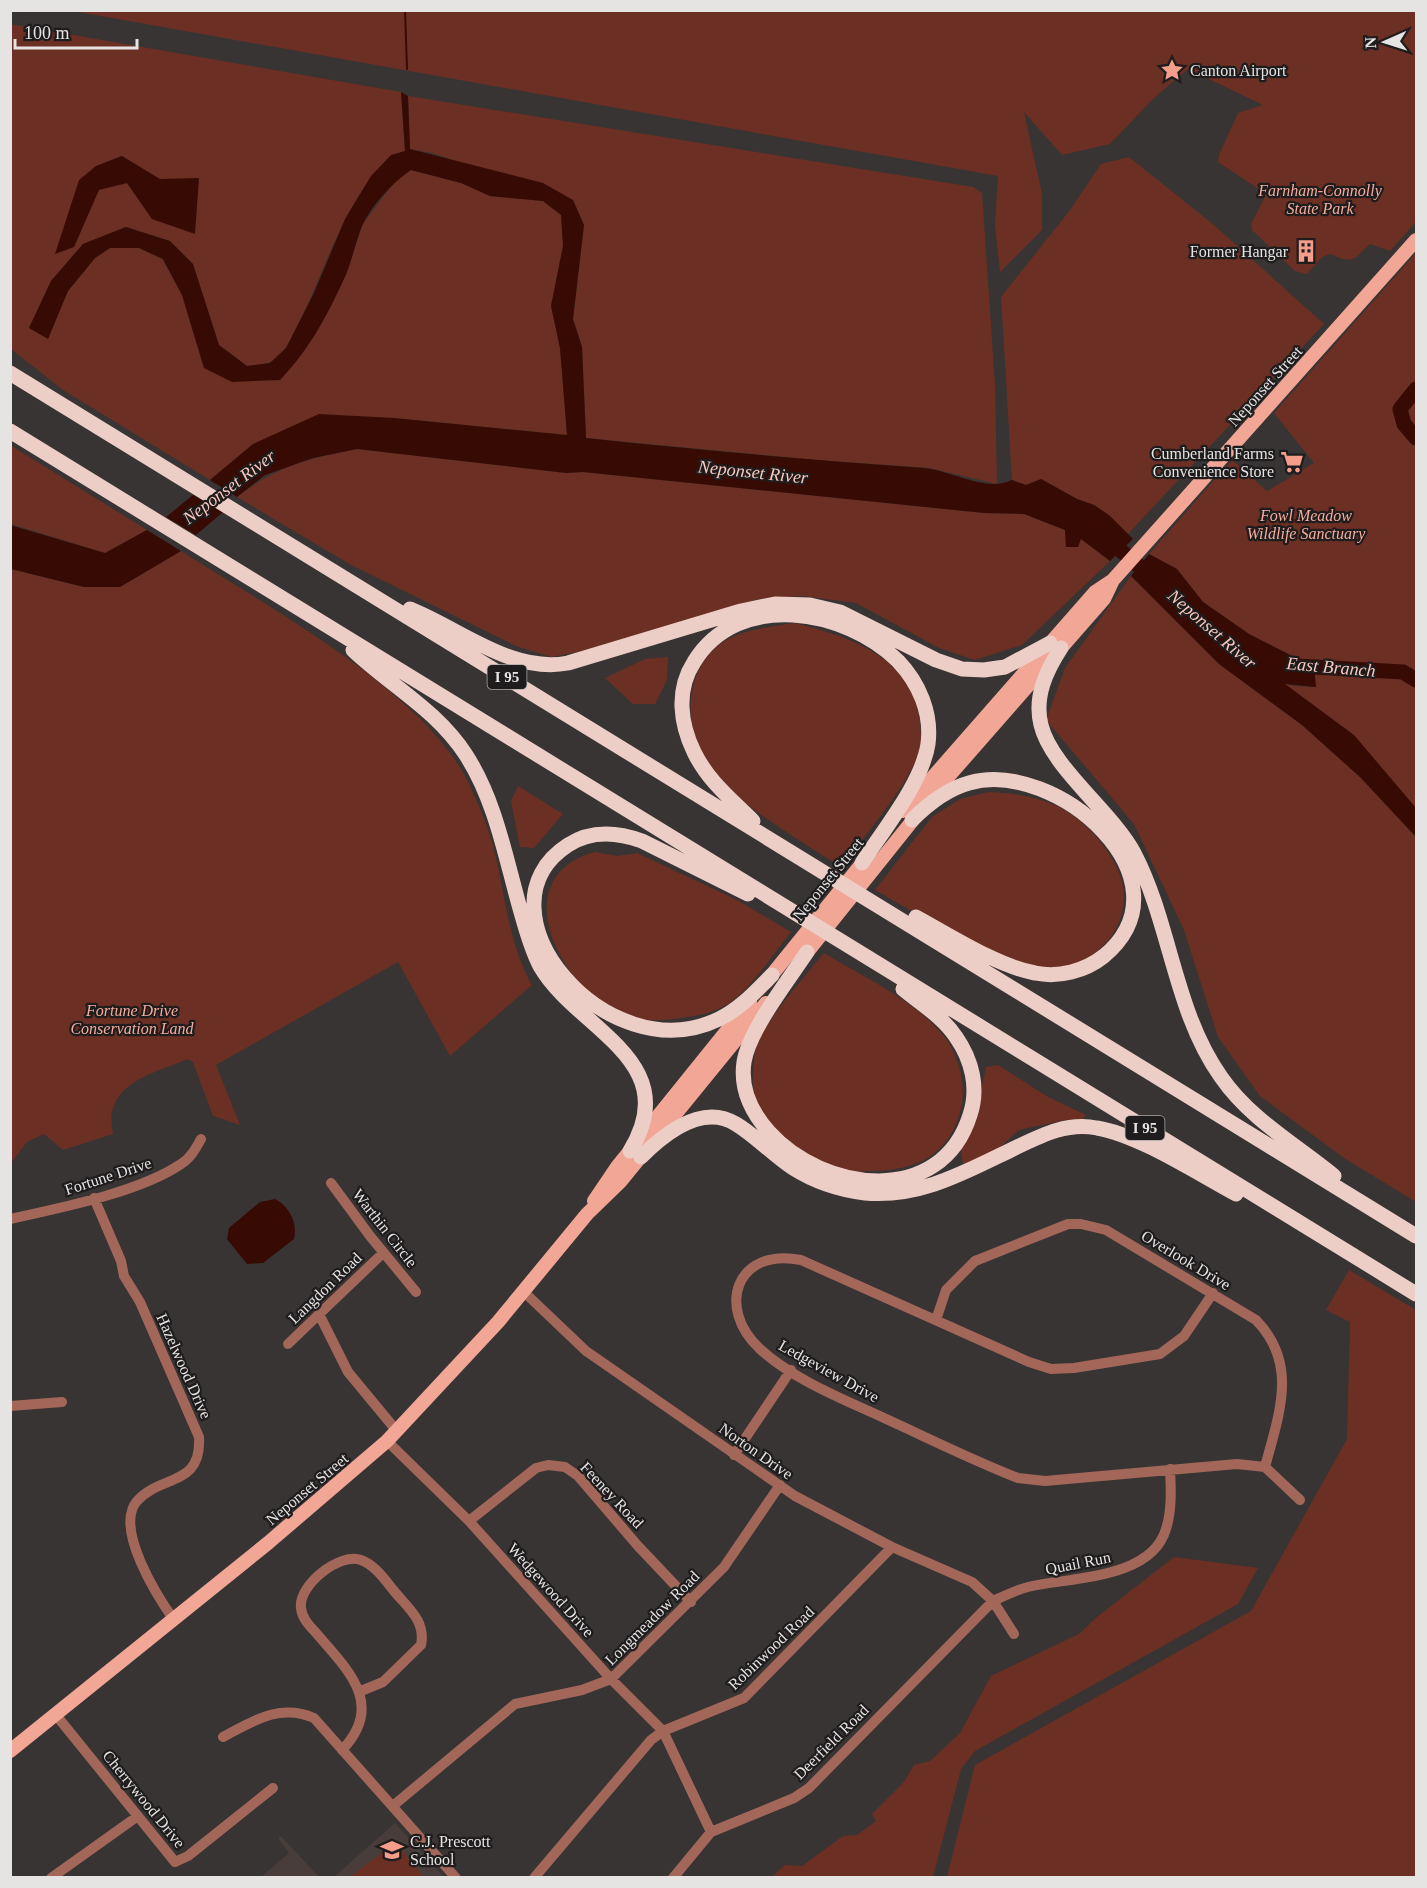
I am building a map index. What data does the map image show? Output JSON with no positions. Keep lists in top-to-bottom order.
{
  "streets": {
    "highway": ["I 95"],
    "main road": ["Neponset Street"],
    "street": [
      "Fortune Drive",
      "Warthin Circle",
      "Overlook Drive",
      "Langdon Road",
      "Hazelwood Drive",
      "Ledgeview Drive",
      "Norton Drive",
      "Feeney Road",
      "Quail Run",
      "Wedgewood Drive",
      "Longmeadow Road",
      "Robinwood Road",
      "Deerfield Road",
      "Cherrywood Drive"
    ]
  },
  "crossings": [
    ["Neponset Street", "Hazelwood Drive"],
    ["Neponset Street", "Norton Drive"],
    ["Neponset Street", "Wedgewood Drive"],
    ["Neponset Street", "Cherrywood Drive"],
    ["Fortune Drive", "Hazelwood Drive"],
    ["Warthin Circle", "Langdon Road"],
    ["Overlook Drive", "Ledgeview Drive"],
    ["Langdon Road", "Wedgewood Drive"],
    ["Ledgeview Drive", "Quail Run"],
    ["Norton Drive", "Quail Run"],
    ["Norton Drive", "Longmeadow Road"],
    ["Norton Drive", "Robinwood Road"],
    ["Norton Drive", "Deerfield Road"],
    ["Feeney Road", "Wedgewood Drive"],
    ["Feeney Road", "Longmeadow Road"],
    ["Quail Run", "Deerfield Road"],
    ["Wedgewood Drive", "Longmeadow Road"],
    ["Wedgewood Drive", "Robinwood Road"],
    ["Wedgewood Drive", "Deerfield Road"]
  ],
  "water": ["Neponset River", "East Branch"],
  "parks": ["Farnham-Connolly State Park", "Fowl Meadow Wildlife Sanctuary", "Fortune Drive Conservation Land"],
  "places": {
    "place": ["Canton Airport"],
    "building": ["Former Hangar"],
    "supermarket": ["Cumberland Farms Convenience Store"],
    "school or university": ["C.J. Prescott School"]
  },
  "scale_bar": "100 m",
  "north": "left"
}
